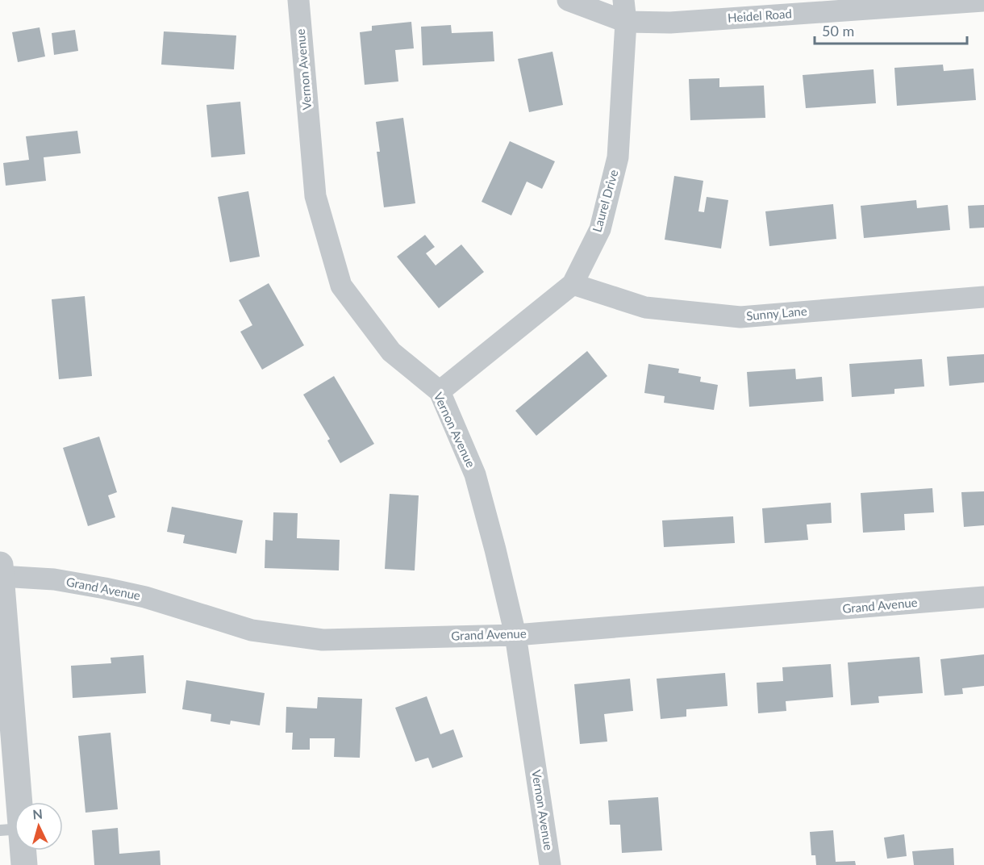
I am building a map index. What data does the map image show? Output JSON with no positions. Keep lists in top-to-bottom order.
{
  "streets": {
    "street": [
      "Heidel Road",
      "Vernon Avenue",
      "Laurel Drive",
      "Sunny Lane",
      "Grand Avenue"
    ]
  },
  "crossings": [
    ["Heidel Road", "Laurel Drive"],
    ["Vernon Avenue", "Laurel Drive"],
    ["Vernon Avenue", "Grand Avenue"],
    ["Laurel Drive", "Sunny Lane"]
  ],
  "scale_bar": "50 m",
  "north": "top"
}
